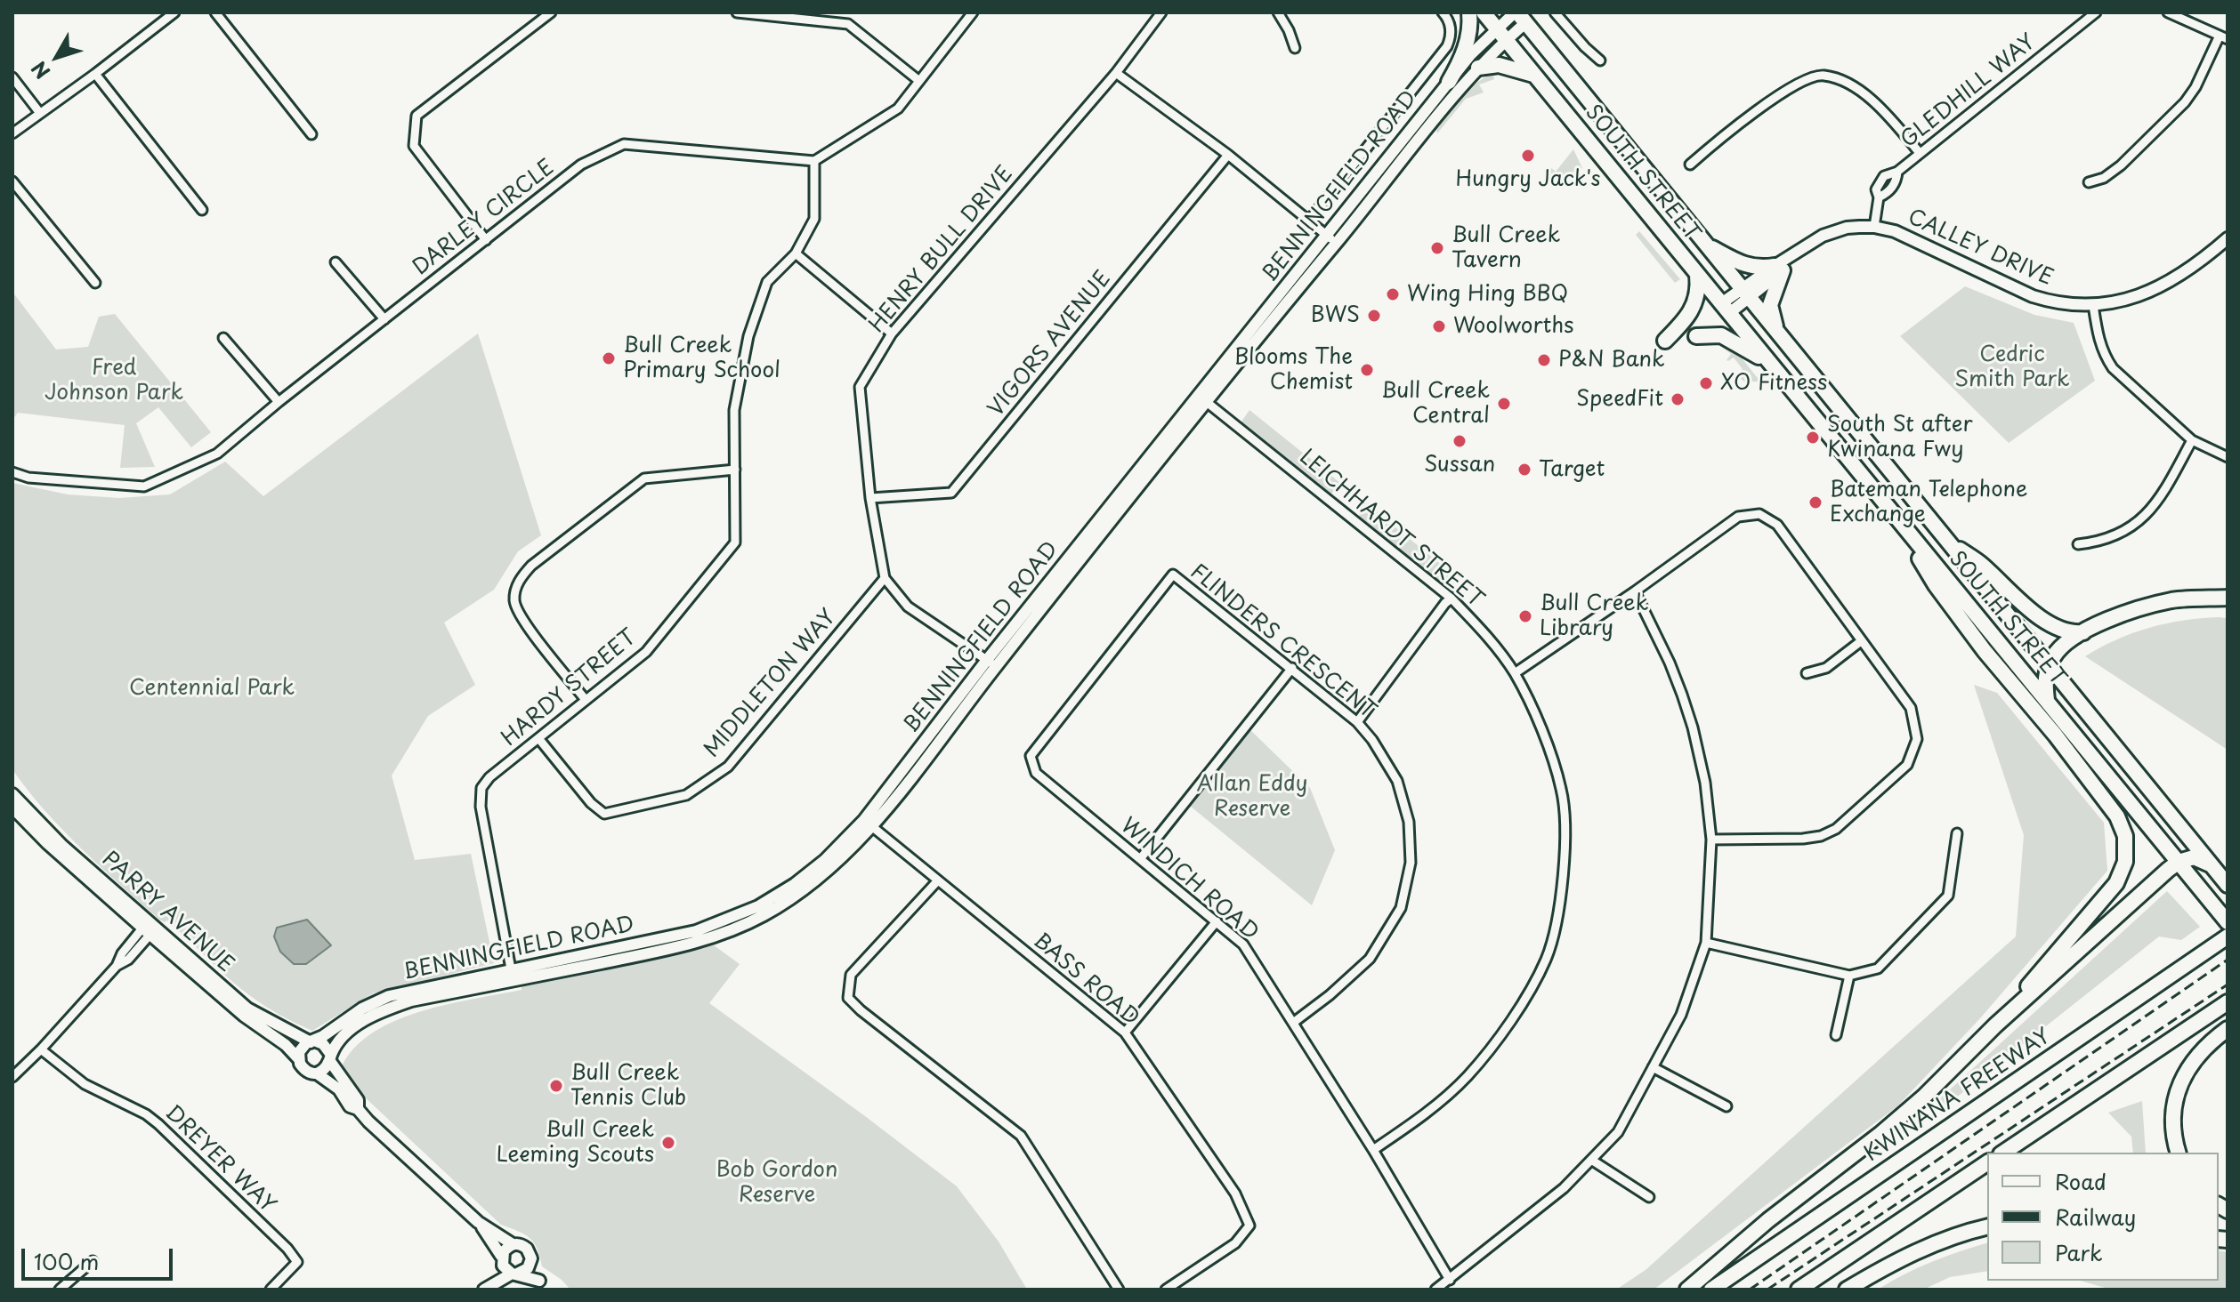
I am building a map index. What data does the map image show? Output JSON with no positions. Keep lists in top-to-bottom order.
{
  "streets": {
    "highway": ["SOUTH STREET", "KWINANA FREEWAY"],
    "main road": ["BENNINGFIELD ROAD", "CALLEY DRIVE", "PARRY AVENUE"],
    "street": [
      "GLEDHILL WAY",
      "DARLEY CIRCLE",
      "HENRY BULL DRIVE",
      "VIGORS AVENUE",
      "LEICHHARDT STREET",
      "FLINDERS CRESCENT",
      "MIDDLETON WAY",
      "HARDY STREET",
      "WINDICH ROAD",
      "BASS ROAD",
      "DREYER WAY"
    ]
  },
  "crossings": [
    ["GLEDHILL WAY", "CALLEY DRIVE"],
    ["SOUTH STREET", "BENNINGFIELD ROAD"],
    ["SOUTH STREET", "CALLEY DRIVE"],
    ["BENNINGFIELD ROAD", "HENRY BULL DRIVE"],
    ["BENNINGFIELD ROAD", "LEICHHARDT STREET"],
    ["BENNINGFIELD ROAD", "HARDY STREET"],
    ["BENNINGFIELD ROAD", "PARRY AVENUE"],
    ["BENNINGFIELD ROAD", "BASS ROAD"],
    ["DARLEY CIRCLE", "HARDY STREET"],
    ["HENRY BULL DRIVE", "VIGORS AVENUE"],
    ["HENRY BULL DRIVE", "MIDDLETON WAY"],
    ["LEICHHARDT STREET", "WINDICH ROAD"],
    ["FLINDERS CRESCENT", "WINDICH ROAD"],
    ["MIDDLETON WAY", "HARDY STREET"]
  ],
  "parks": [
    "Cedric Smith Park",
    "Fred Johnson Park",
    "Centennial Park",
    "Allan Eddy Reserve",
    "Bob Gordon Reserve"
  ],
  "places": [
    "Hungry Jack's",
    "Bull Creek Tavern",
    "Wing Hing BBQ",
    "BWS",
    "Woolworths",
    "Bull Creek Primary School",
    "P&N Bank",
    "Blooms The Chemist",
    "XO Fitness",
    "SpeedFit",
    "Bull Creek Central",
    "South St after Kwinana Fwy",
    "Sussan",
    "Target",
    "Bateman Telephone Exchange",
    "Bull Creek Library",
    "Bull Creek Tennis Club",
    "Bull Creek Leeming Scouts"
  ],
  "legend": ["Road", "Railway", "Park"],
  "scale_bar": "100 m",
  "north": "bottom left"
}
